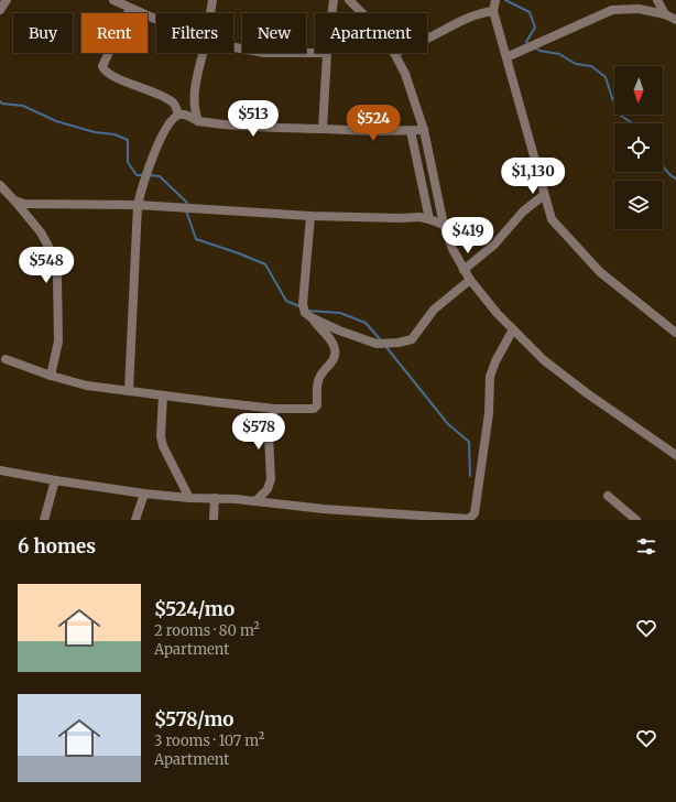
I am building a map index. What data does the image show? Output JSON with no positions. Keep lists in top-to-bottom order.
{
  "north": "bottom",
  "page": {
    "chip": [
      "Buy",
      "Rent",
      "Filters",
      "New",
      "Apartment"
    ],
    "price": [
      "$513",
      "$524",
      "$1,130",
      "$419",
      "$548",
      "$578"
    ],
    "heading": "6 homes",
    "list": [
      {
        "name": "$524/mo",
        "note": "2 rooms · 80 m² · Apartment"
      },
      {
        "name": "$578/mo",
        "note": "3 rooms · 107 m² · Apartment"
      }
    ]
  }
}
